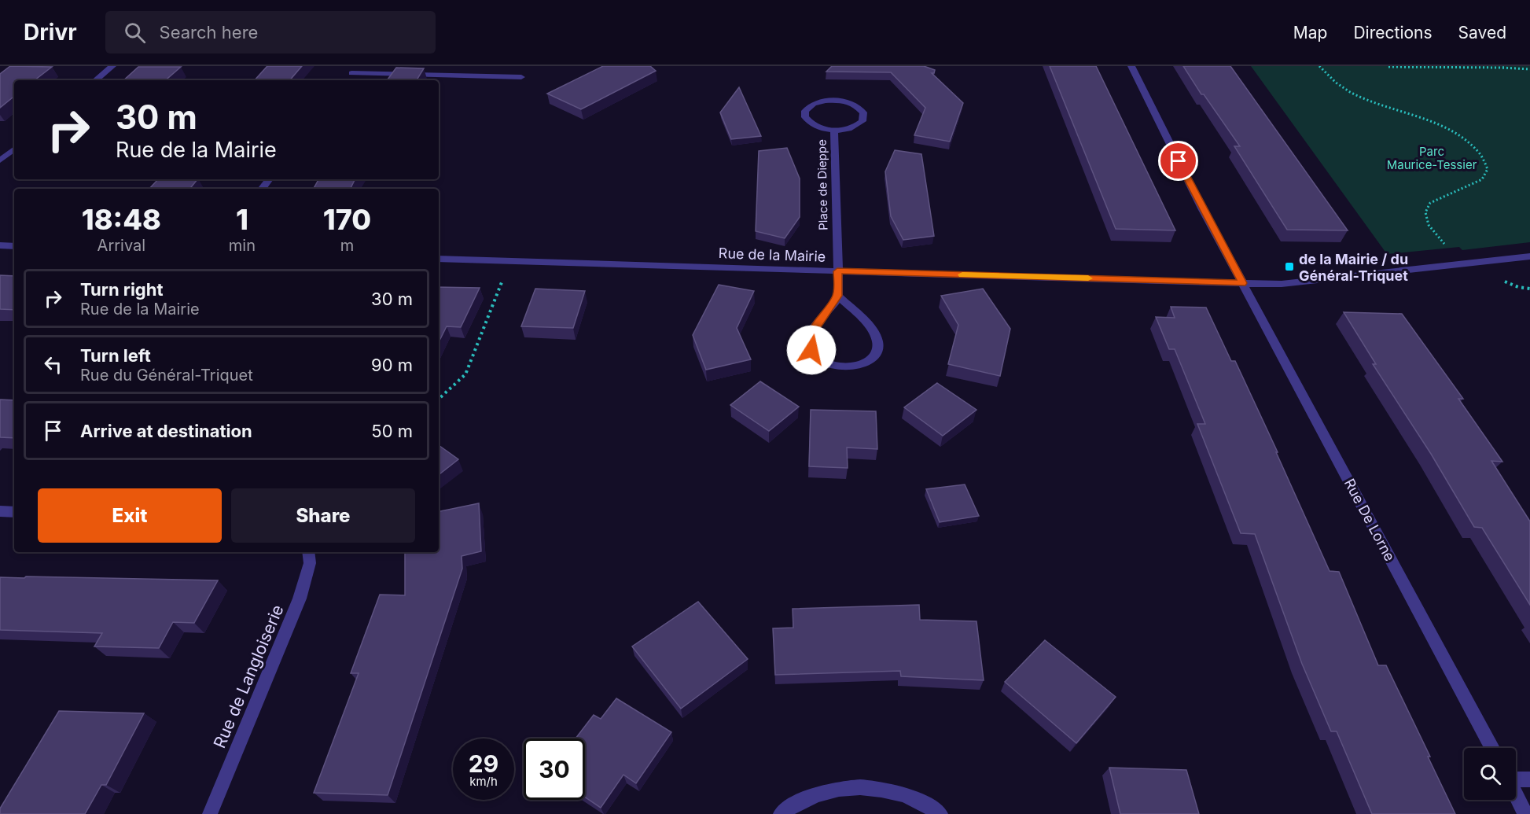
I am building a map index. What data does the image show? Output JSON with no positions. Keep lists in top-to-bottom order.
{
  "streets": {
    "street": [
      "Place de Dieppe",
      "Rue de la Mairie",
      "Rue De Lorne",
      "Rue de Langloiserie"
    ]
  },
  "crossings": [
    ["Place de Dieppe", "Rue de la Mairie"],
    ["Rue de la Mairie", "Rue De Lorne"]
  ],
  "parks": ["Parc Maurice-Tessier"],
  "places": {
    "transit": ["de la Mairie / du Général-Triquet"]
  },
  "page": {
    "header": "Drivr",
    "search": "Search here",
    "nav": ["Map", "Directions", "Saved"],
    "turn": ["30 m", "Rue de la Mairie"],
    "eta": [
      "18:48",
      "Arrival",
      "1",
      "min",
      "170",
      "m"
    ],
    "list": [
      {
        "name": "Turn right",
        "note": "Rue de la Mairie",
        "value": "30 m"
      },
      {
        "name": "Turn left",
        "note": "Rue du Général-Triquet",
        "value": "90 m"
      },
      {
        "name": "Arrive at destination",
        "value": "50 m"
      }
    ],
    "buttons": ["Exit", "Share"],
    "speed": "29 km/h",
    "limit": "30"
  }
}
